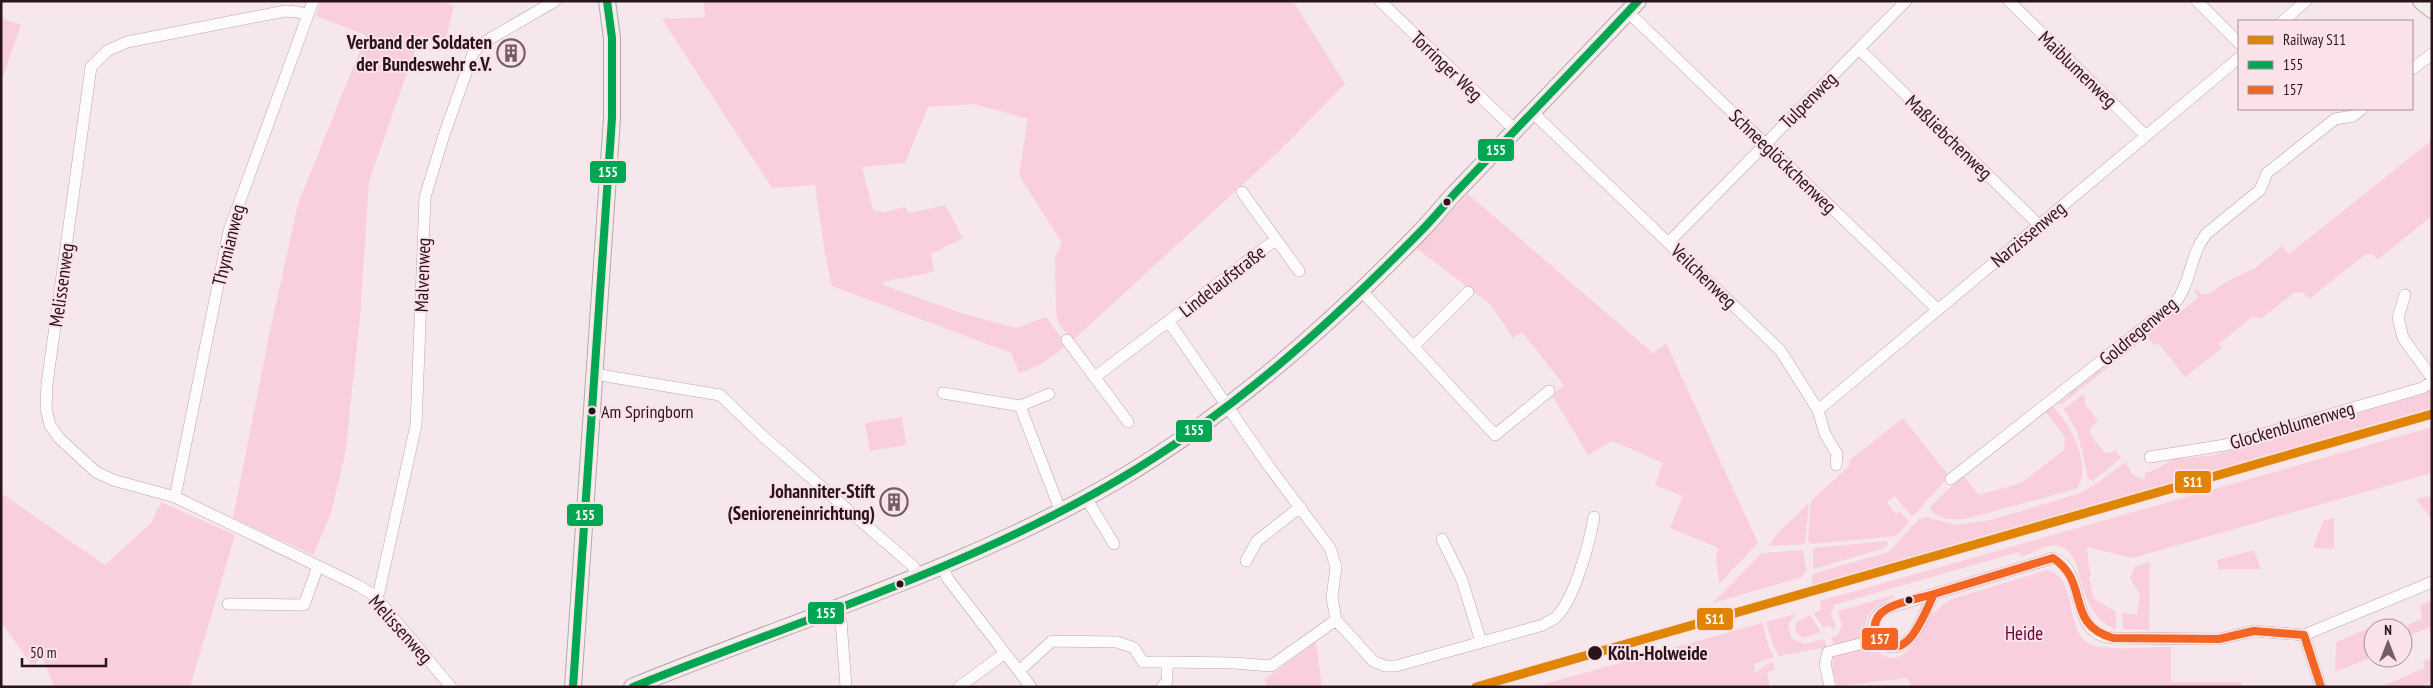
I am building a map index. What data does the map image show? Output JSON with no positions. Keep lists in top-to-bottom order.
{
  "streets": {
    "street": [
      "Torringer Weg",
      "Maiblumenweg",
      "Tulpenweg",
      "Maßliebchenweg",
      "Schneeglöckchenweg",
      "Narzissenweg",
      "Thymianweg",
      "Malvenweg",
      "Veilchenweg",
      "Lindelaufstraße",
      "Melissenweg",
      "Goldregenweg",
      "Glockenblumenweg"
    ]
  },
  "crossings": [
    ["Maiblumenweg", "Narzissenweg"],
    ["Tulpenweg", "Maßliebchenweg"],
    ["Tulpenweg", "Schneeglöckchenweg"],
    ["Tulpenweg", "Veilchenweg"],
    ["Maßliebchenweg", "Narzissenweg"],
    ["Schneeglöckchenweg", "Narzissenweg"],
    ["Narzissenweg", "Veilchenweg"],
    ["Thymianweg", "Melissenweg"],
    ["Malvenweg", "Melissenweg"]
  ],
  "parks": ["Heide"],
  "places": {
    "building": ["Verband der Soldaten der Bundeswehr e.V.", "Johanniter-Stift (Senioreneinrichtung)"],
    "other": ["Am Springborn", "Köln-Holweide"]
  },
  "lines": ["transit line 155", "rail line S11", "transit line 157"],
  "legend": ["Railway S11", "155", "157"],
  "scale_bar": "50 m",
  "north": "top"
}
